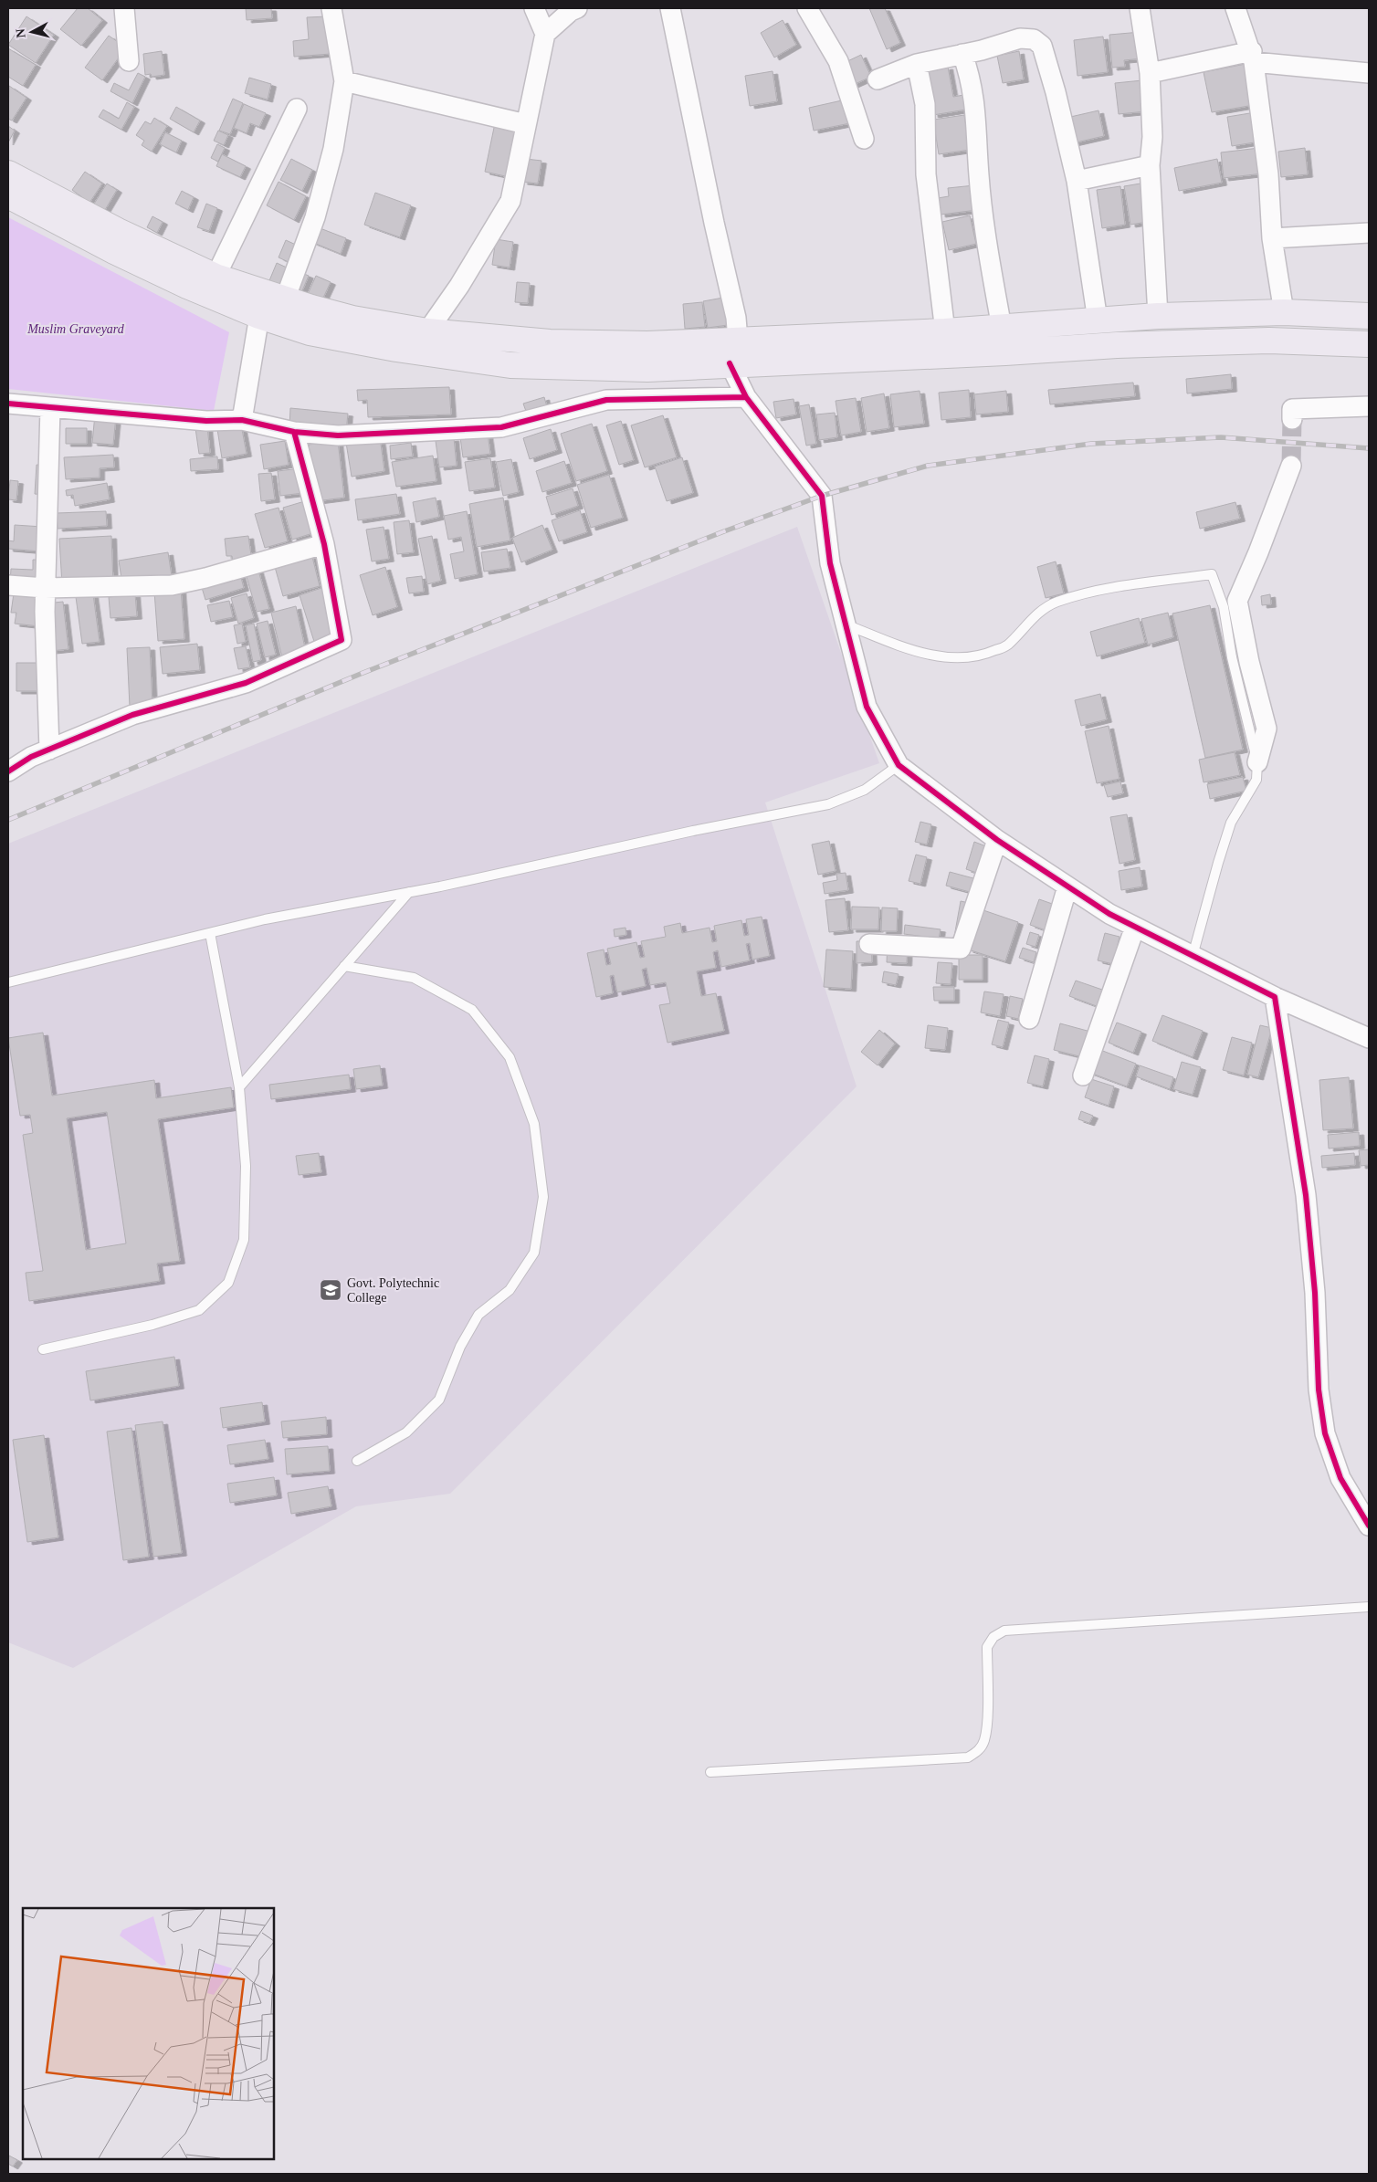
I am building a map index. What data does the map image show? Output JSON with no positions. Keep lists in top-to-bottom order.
{
  "parks": ["Muslim Graveyard"],
  "places": {
    "school or university": ["Govt. Polytechnic College"]
  },
  "north": "left"
}
